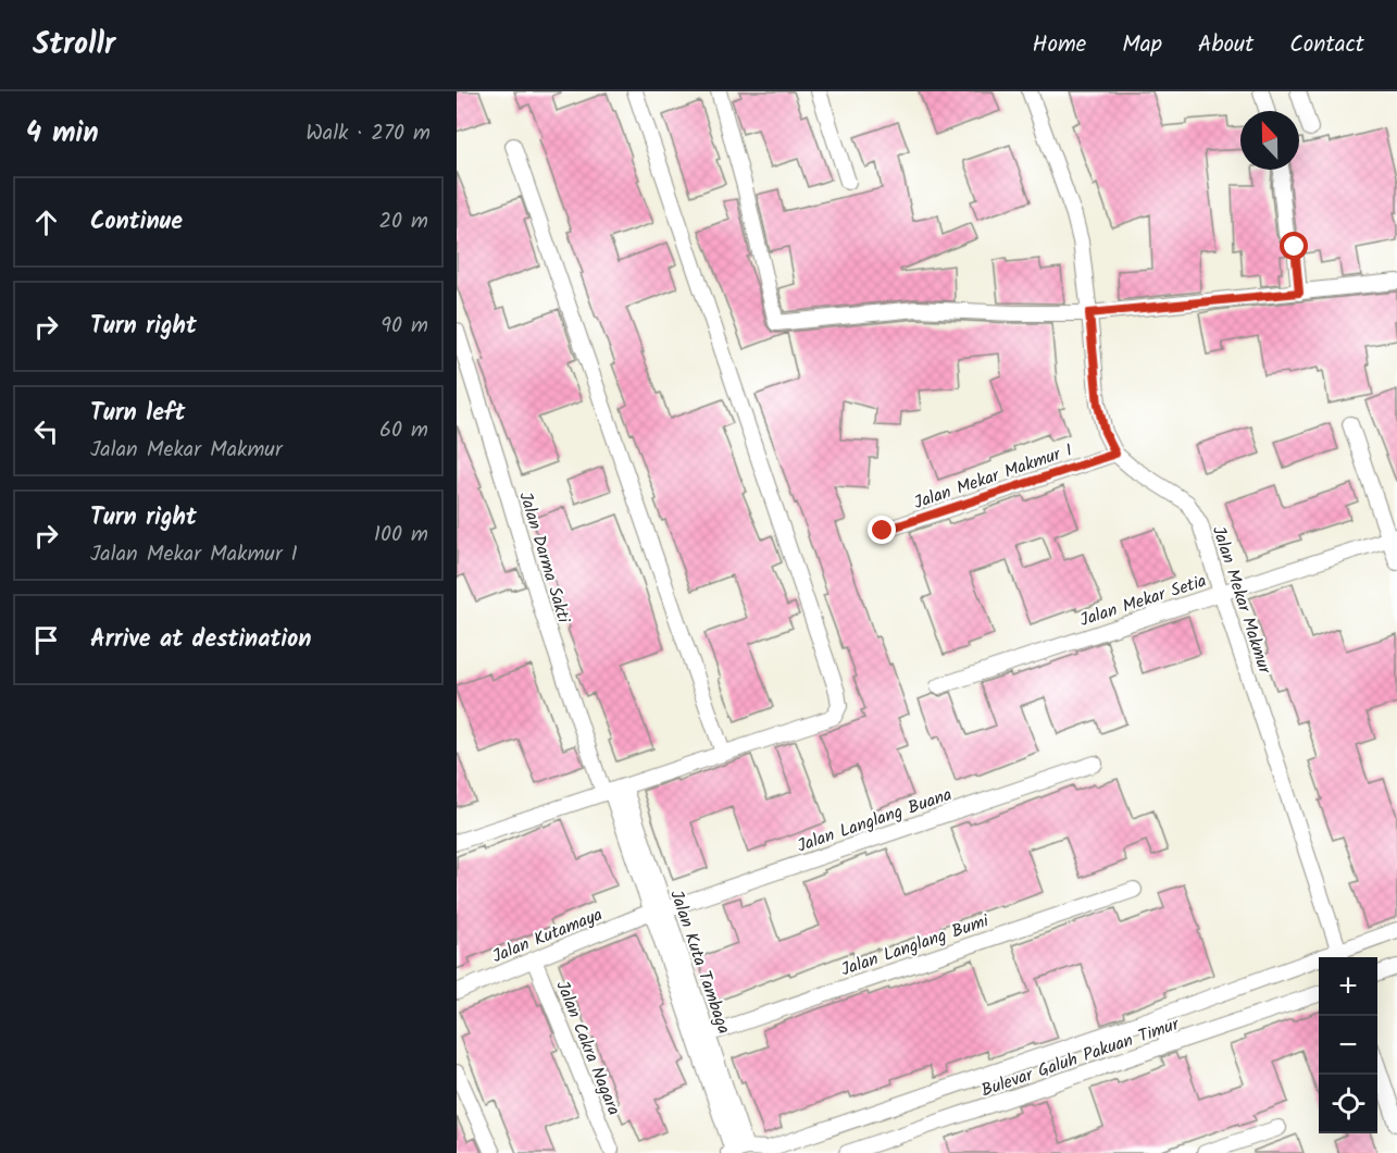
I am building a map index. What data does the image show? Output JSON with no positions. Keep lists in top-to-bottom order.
{
  "streets": {
    "street": [
      "Jalan Mekar Makmur I",
      "Jalan Darma Sakti",
      "Jalan Mekar Setia",
      "Jalan Mekar Makmur",
      "Jalan Langlang Buana",
      "Jalan Kutamaya",
      "Jalan Langlang Bumi",
      "Jalan Kuta Tambaga",
      "Jalan Cakra Nagara",
      "Bulevar Galuh Pakuan Timur"
    ]
  },
  "crossings": [
    ["Jalan Mekar Makmur I", "Jalan Mekar Makmur"],
    ["Jalan Darma Sakti", "Jalan Kuta Tambaga"],
    ["Jalan Mekar Setia", "Jalan Mekar Makmur"],
    ["Jalan Langlang Buana", "Jalan Kutamaya"],
    ["Jalan Langlang Buana", "Jalan Kuta Tambaga"],
    ["Jalan Kutamaya", "Jalan Kuta Tambaga"],
    ["Jalan Kutamaya", "Jalan Cakra Nagara"],
    ["Jalan Langlang Bumi", "Jalan Kuta Tambaga"],
    ["Jalan Kuta Tambaga", "Bulevar Galuh Pakuan Timur"]
  ],
  "north": "top",
  "page": {
    "header": "Strollr",
    "nav": [
      "Home",
      "Map",
      "About",
      "Contact"
    ],
    "heading": ["4 min", "Walk · 270 m"],
    "list": [
      ["Continue", "20 m"],
      ["Turn right", "90 m"],
      ["Turn left", "Jalan Mekar Makmur", "60 m"],
      ["Turn right", "Jalan Mekar Makmur I", "100 m"],
      "Arrive at destination"
    ],
    "map_buttons": ["+", "−"]
  }
}
